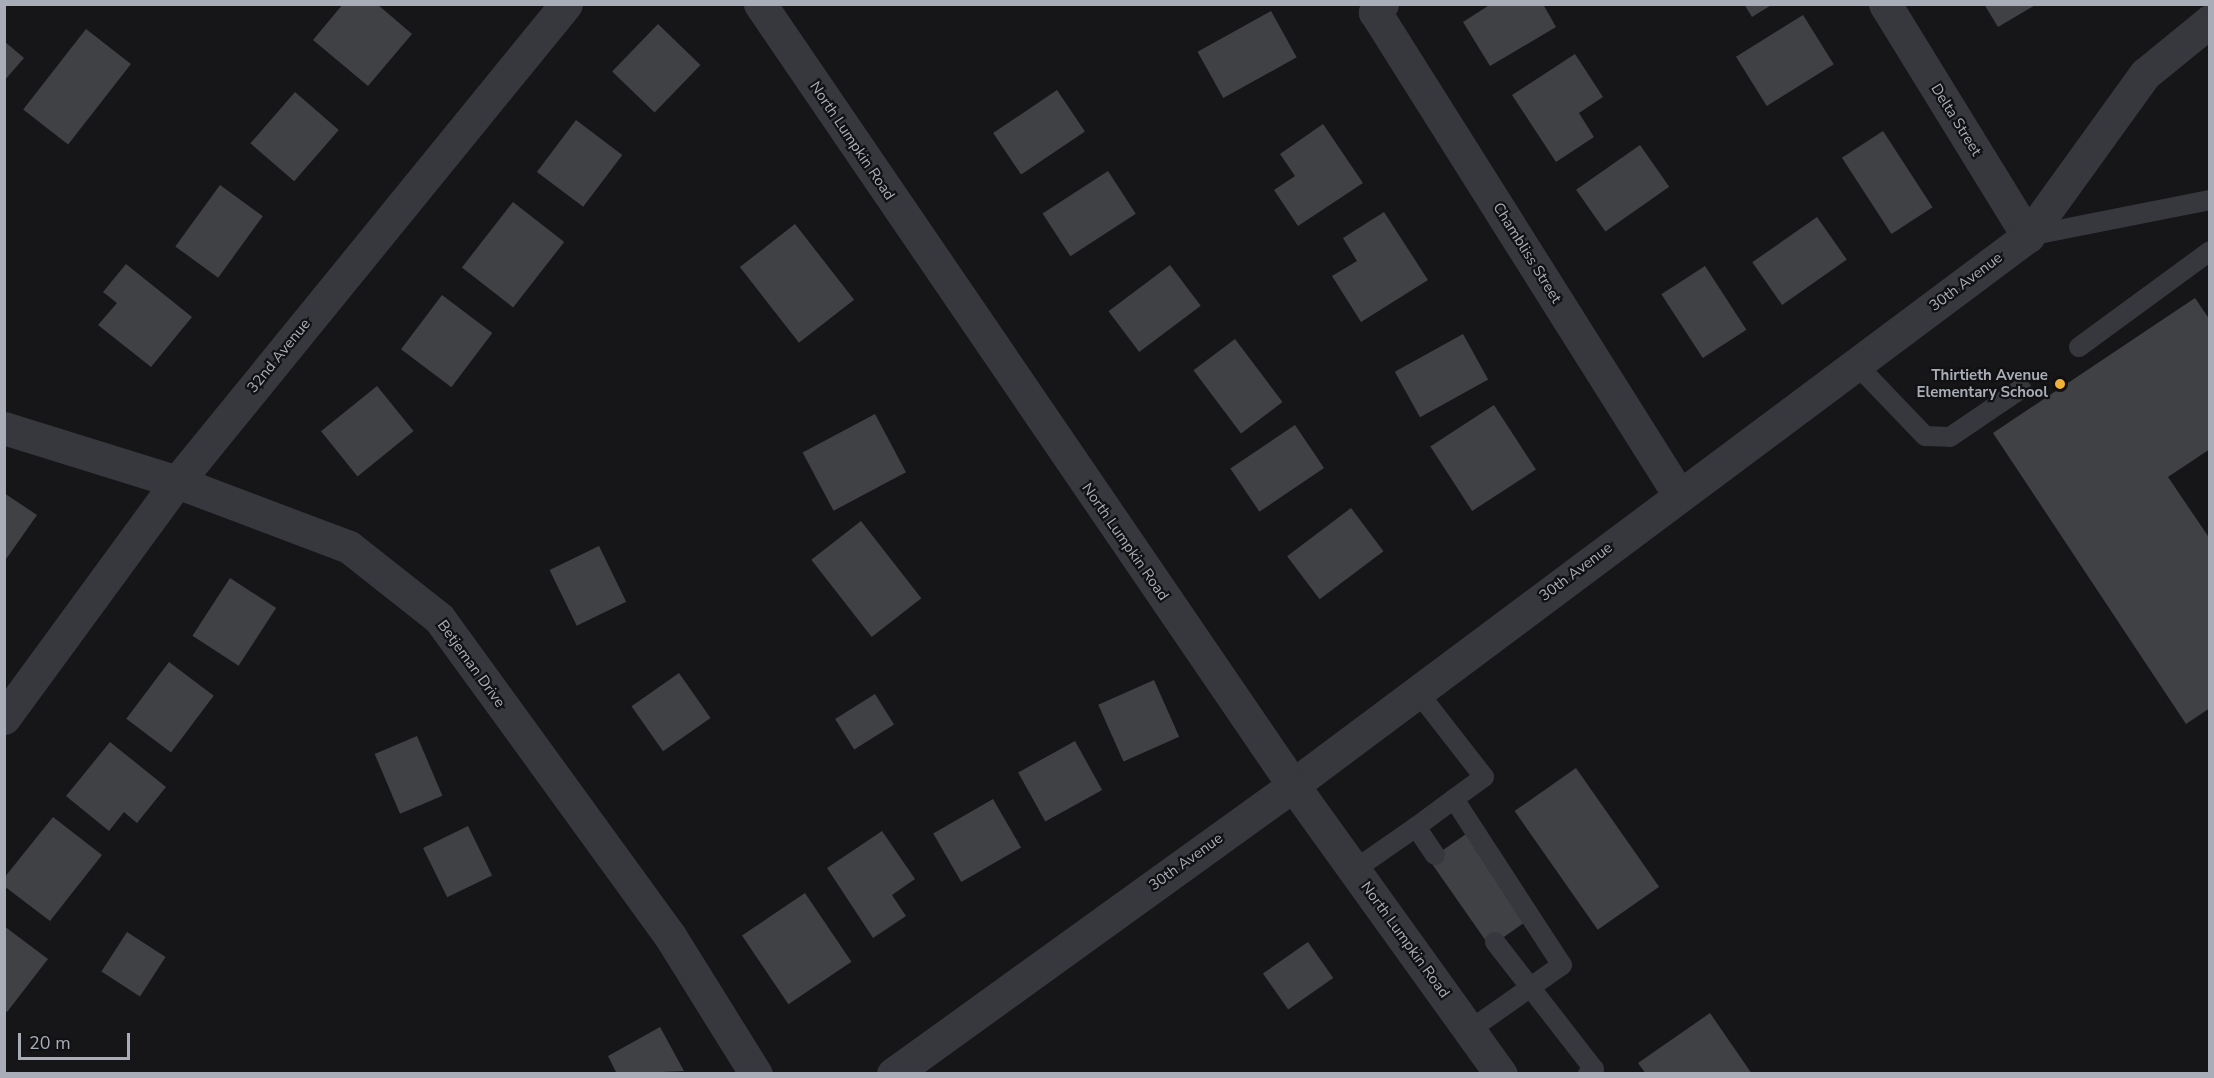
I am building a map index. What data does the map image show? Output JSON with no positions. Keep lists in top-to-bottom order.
{
  "streets": {
    "street": [
      "Delta Street",
      "North Lumpkin Road",
      "Chambliss Street",
      "30th Avenue",
      "32nd Avenue",
      "Betjeman Drive"
    ]
  },
  "crossings": [
    ["Delta Street", "30th Avenue"],
    ["North Lumpkin Road", "30th Avenue"],
    ["Chambliss Street", "30th Avenue"],
    ["32nd Avenue", "Betjeman Drive"]
  ],
  "places": ["Thirtieth Avenue Elementary School"],
  "scale_bar": "20 m"
}
